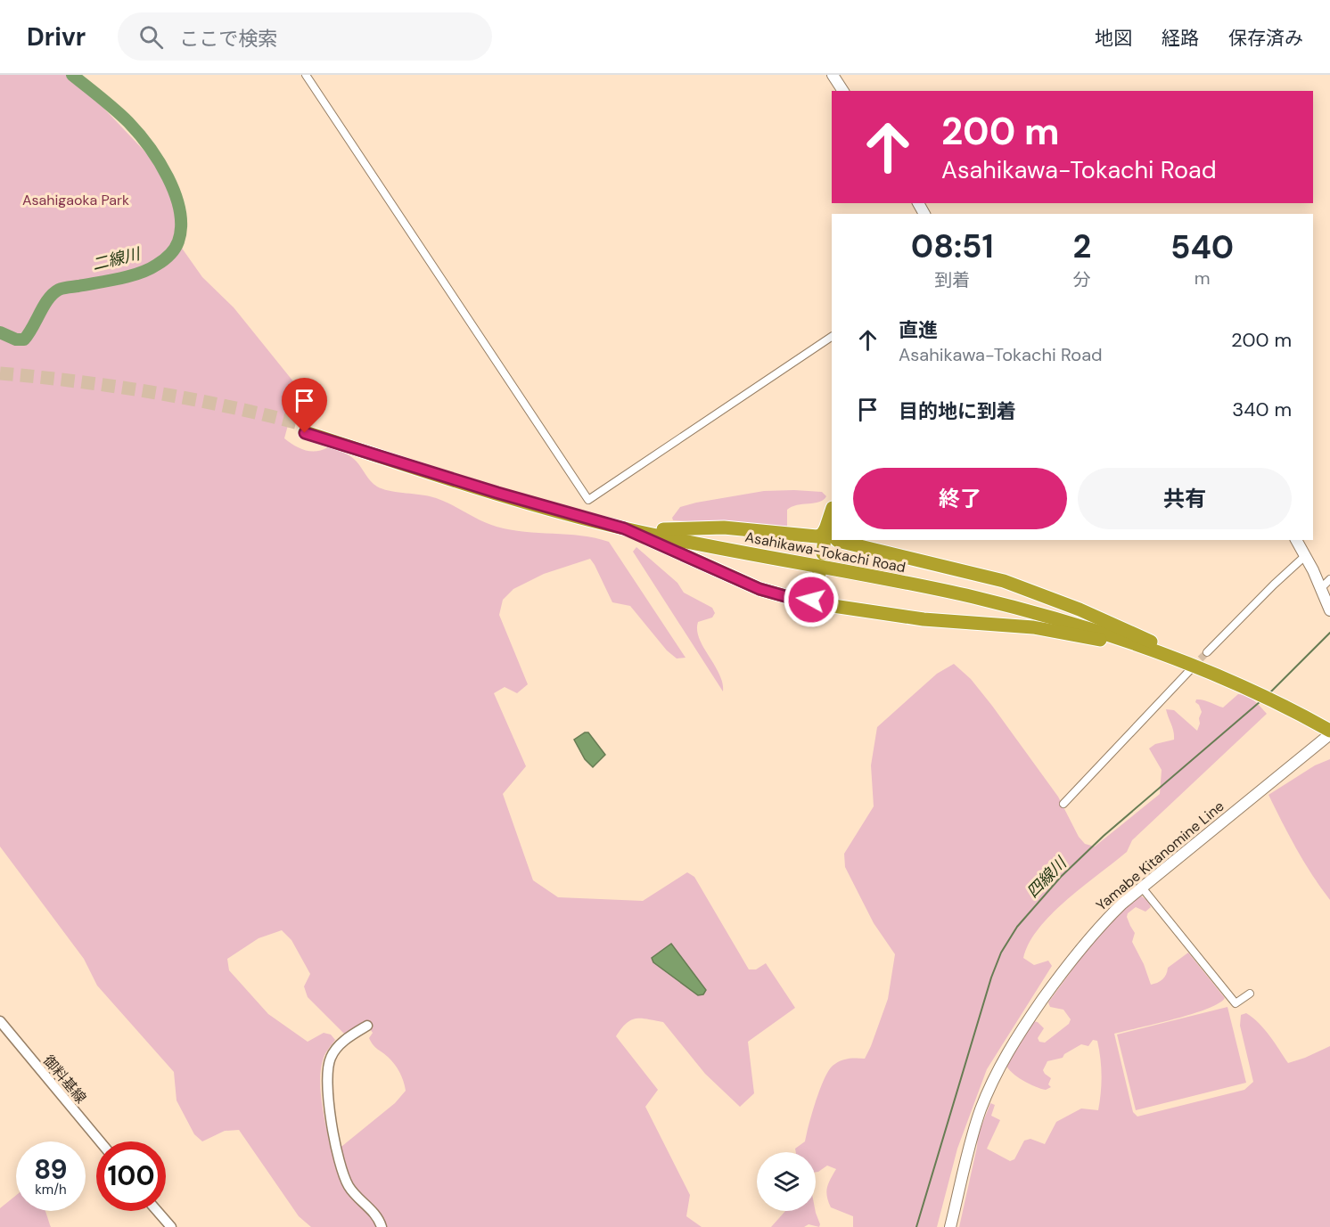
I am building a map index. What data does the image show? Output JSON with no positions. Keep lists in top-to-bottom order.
{
  "streets": {
    "highway": ["Asahikawa-Tokachi Road"],
    "main road": ["Yamabe Kitanomine Line"],
    "street": ["御料基線"]
  },
  "crossings": [
    ["Asahikawa-Tokachi Road", "Yamabe Kitanomine Line"]
  ],
  "water": ["二線川", "四線川"],
  "parks": ["Asahigaoka Park"],
  "page": {
    "header": "Drivr",
    "search": "ここで検索",
    "nav": ["地図", "経路", "保存済み"],
    "turn": ["200 m", "Asahikawa-Tokachi Road"],
    "eta": [
      "08:51",
      "到着",
      "2",
      "分",
      "540",
      "m"
    ],
    "list": [
      {
        "name": "直進",
        "note": "Asahikawa-Tokachi Road",
        "value": "200 m"
      },
      {
        "name": "目的地に到着",
        "value": "340 m"
      }
    ],
    "buttons": ["終了", "共有"],
    "speed": "89 km/h",
    "limit": "100"
  }
}
